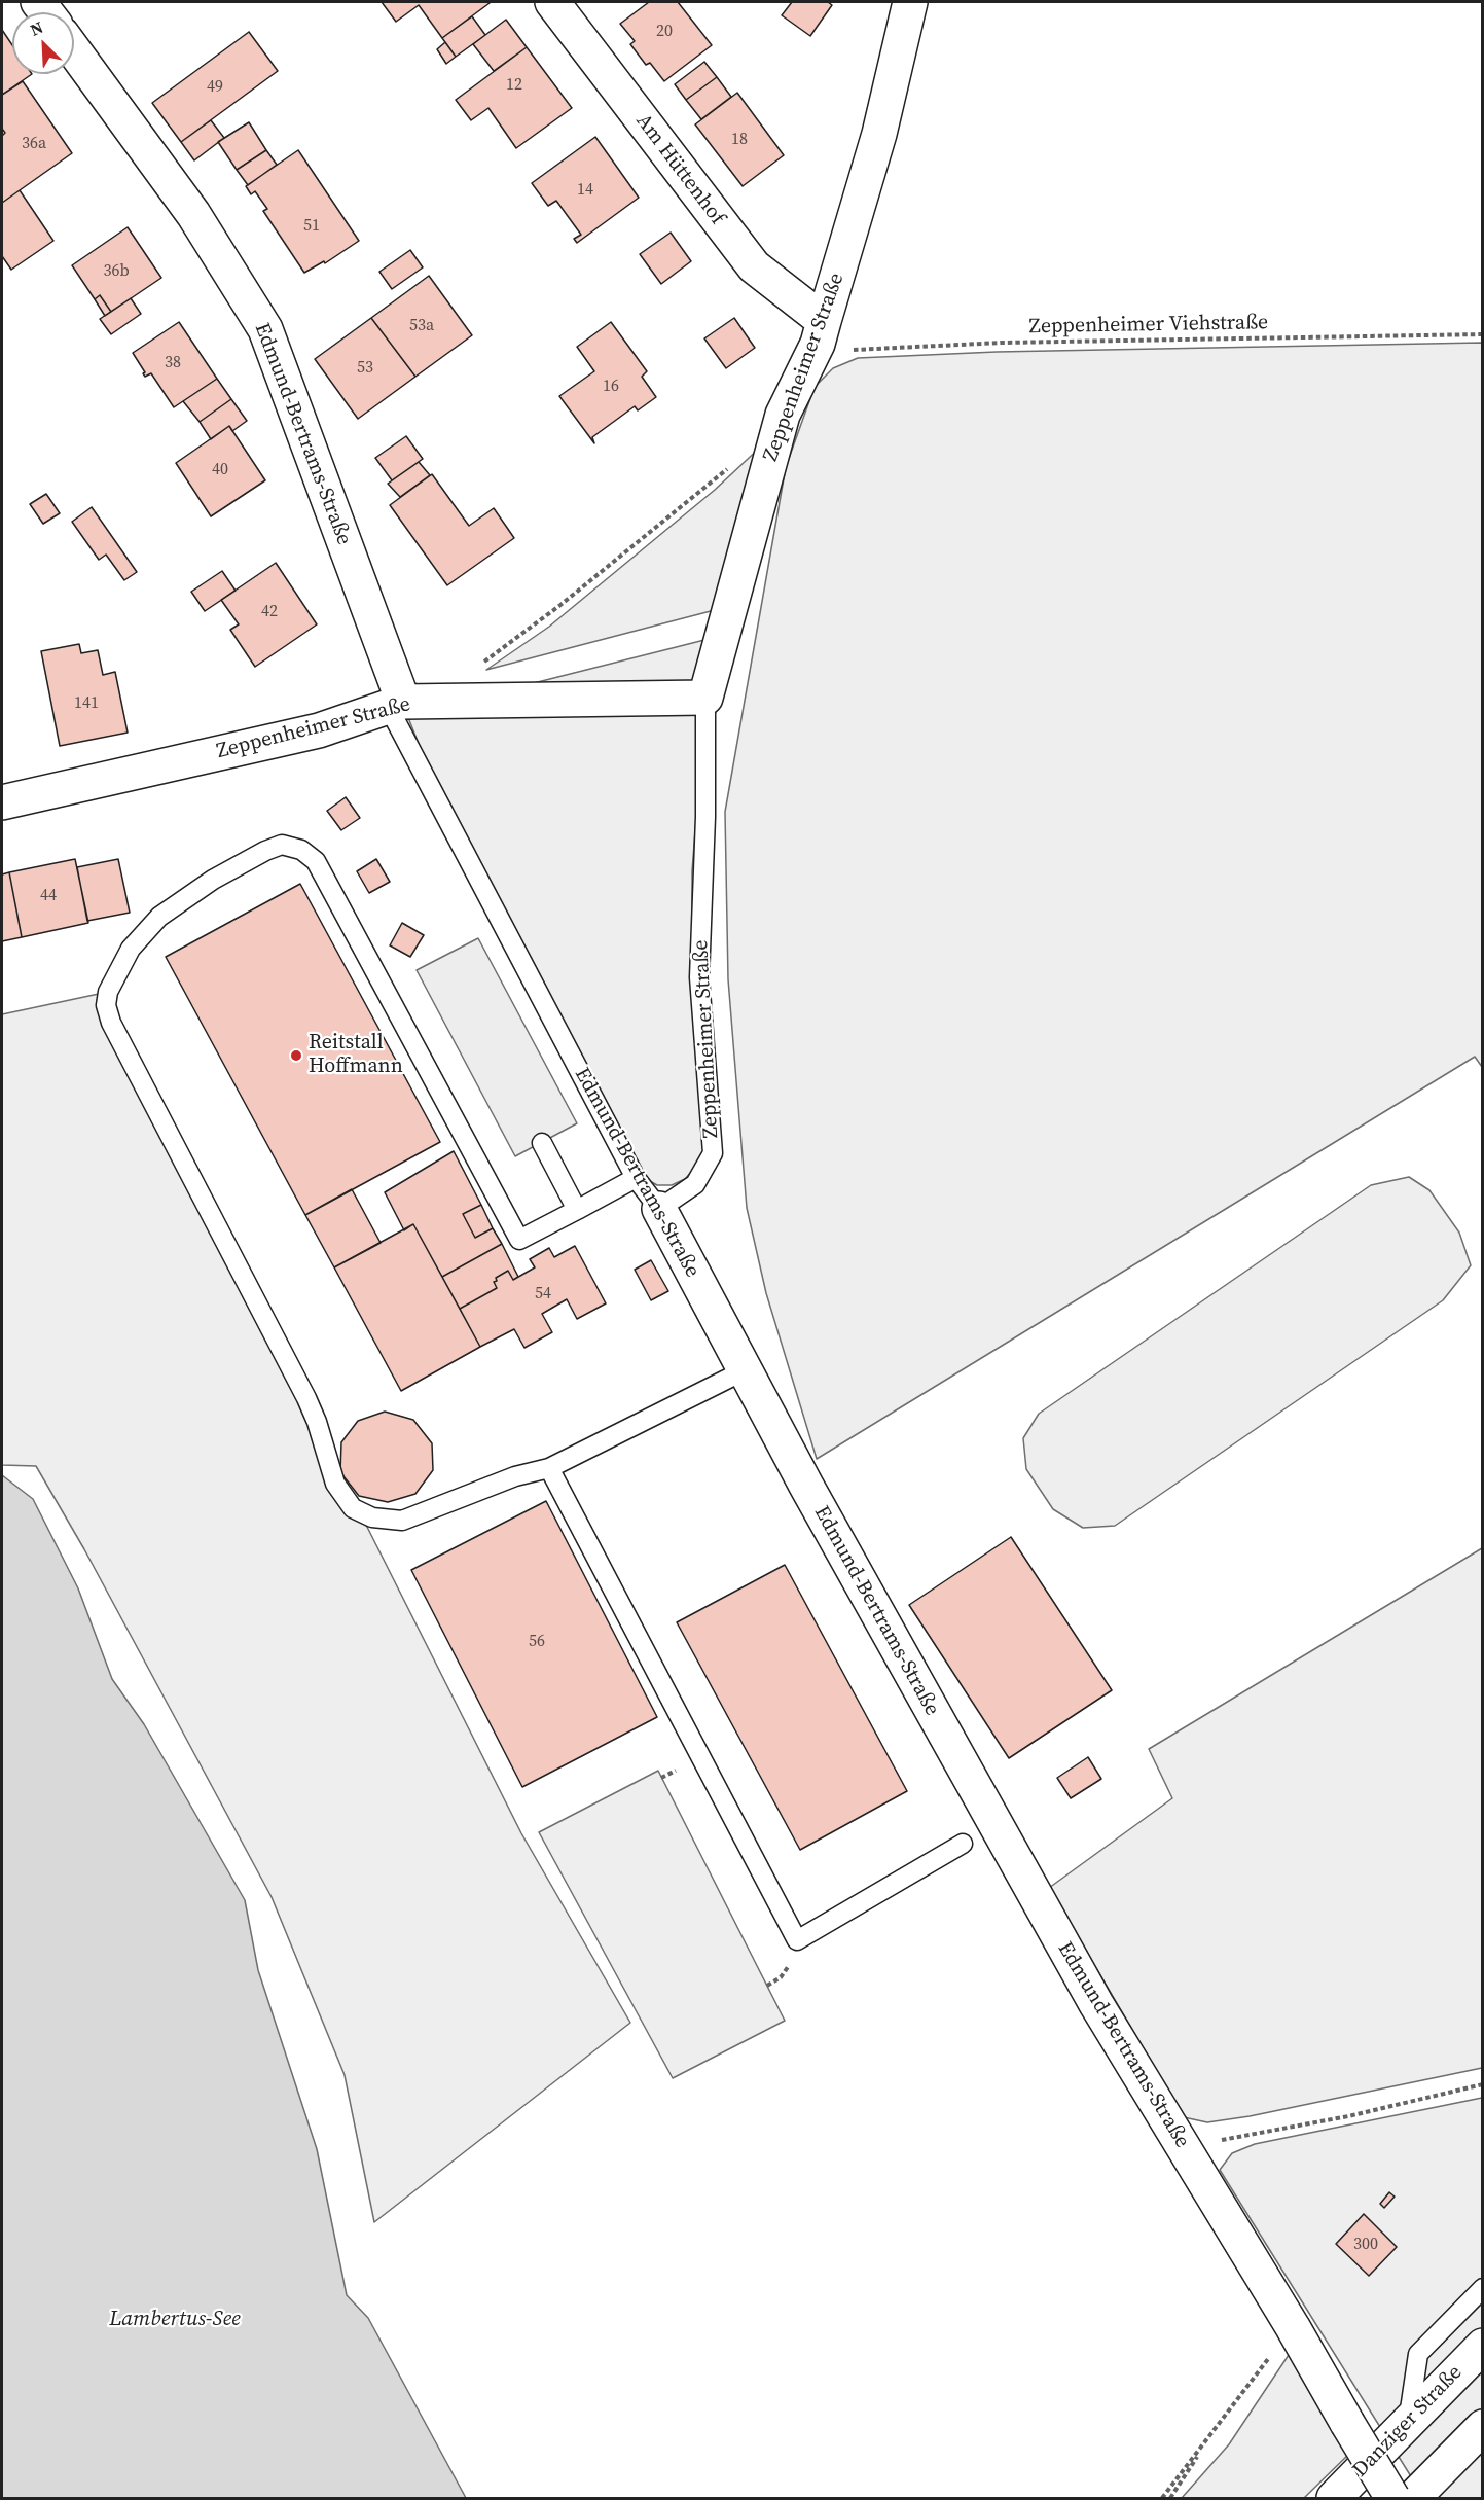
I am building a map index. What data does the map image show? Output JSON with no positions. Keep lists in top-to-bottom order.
{
  "streets": {
    "main road": [
      "Am Hüttenhof",
      "Zeppenheimer Straße",
      "Edmund-Bertrams-Straße",
      "Danziger Straße"
    ],
    "path": ["Zeppenheimer Viehstraße"]
  },
  "crossings": [
    ["Am Hüttenhof", "Zeppenheimer Viehstraße"],
    ["Am Hüttenhof", "Zeppenheimer Straße"],
    ["Zeppenheimer Viehstraße", "Zeppenheimer Straße"],
    ["Zeppenheimer Straße", "Edmund-Bertrams-Straße"]
  ],
  "water": ["Lambertus-See"],
  "places": ["Reitstall Hoffmann"],
  "house_numbers": [
    "20",
    "12",
    "49",
    "18",
    "36a",
    "14",
    "51",
    "36b",
    "53a",
    "38",
    "53",
    "16",
    "40",
    "42",
    "141",
    "44",
    "54",
    "56",
    "300"
  ],
  "north": "top left"
}
